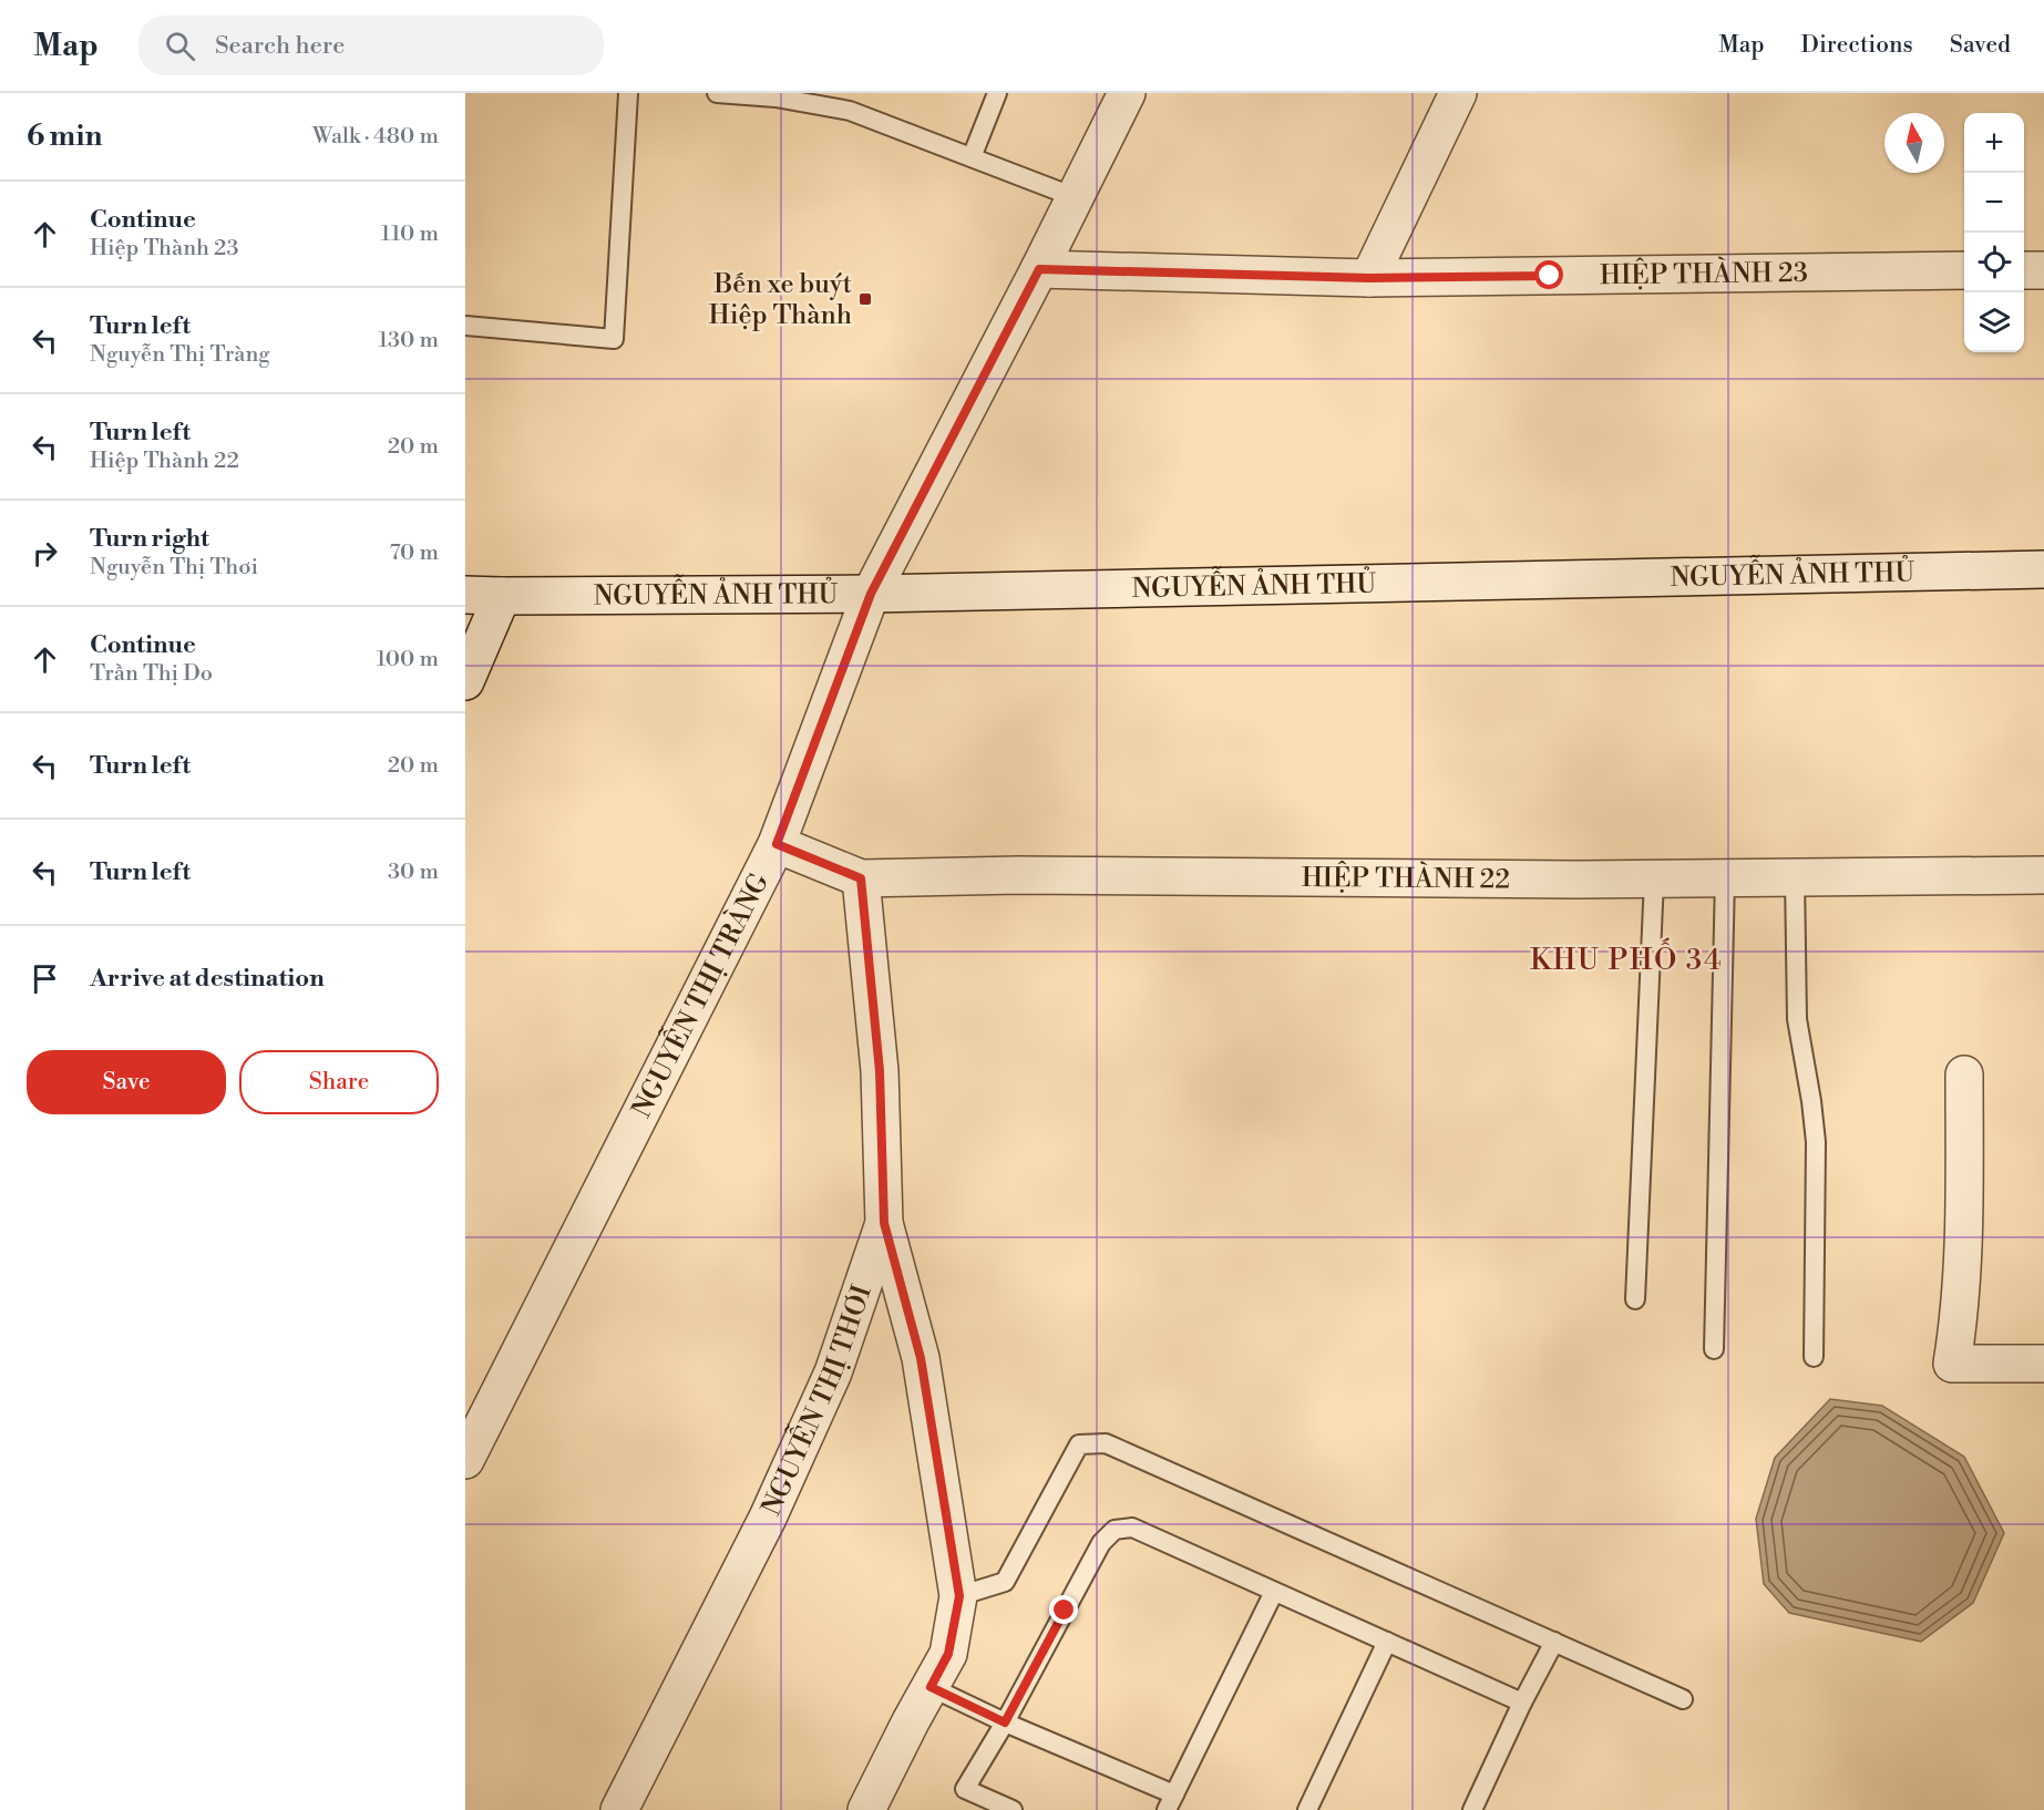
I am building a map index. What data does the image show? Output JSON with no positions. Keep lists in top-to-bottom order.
{
  "streets": {
    "street": [
      "HIỆP THÀNH 23",
      "NGUYỄN ẢNH THỦ",
      "HIỆP THÀNH 22",
      "NGUYỄN THỊ TRÀNG",
      "NGUYỄN THỊ THƠI"
    ]
  },
  "crossings": [
    ["HIỆP THÀNH 23", "NGUYỄN THỊ TRÀNG"],
    ["NGUYỄN ẢNH THỦ", "NGUYỄN THỊ TRÀNG"],
    ["HIỆP THÀNH 22", "NGUYỄN THỊ TRÀNG"],
    ["HIỆP THÀNH 22", "NGUYỄN THỊ THƠI"]
  ],
  "districts": ["KHU PHỐ 34"],
  "places": {
    "transit": ["Bến xe buýt Hiệp Thành"]
  },
  "north": "top",
  "page": {
    "header": "Map",
    "search": "Search here",
    "nav": ["Map", "Directions", "Saved"],
    "heading": ["6 min", "Walk · 480 m"],
    "map_buttons": ["+", "−"],
    "list": [
      ["Continue", "Hiệp Thành 23", "110 m"],
      ["Turn left", "Nguyễn Thị Tràng", "130 m"],
      ["Turn left", "Hiệp Thành 22", "20 m"],
      ["Turn right", "Nguyễn Thị Thơi", "70 m"],
      ["Continue", "Trần Thị Do", "100 m"],
      ["Turn left", "20 m"],
      ["Turn left", "30 m"],
      "Arrive at destination"
    ],
    "buttons": ["Save", "Share"]
  }
}
